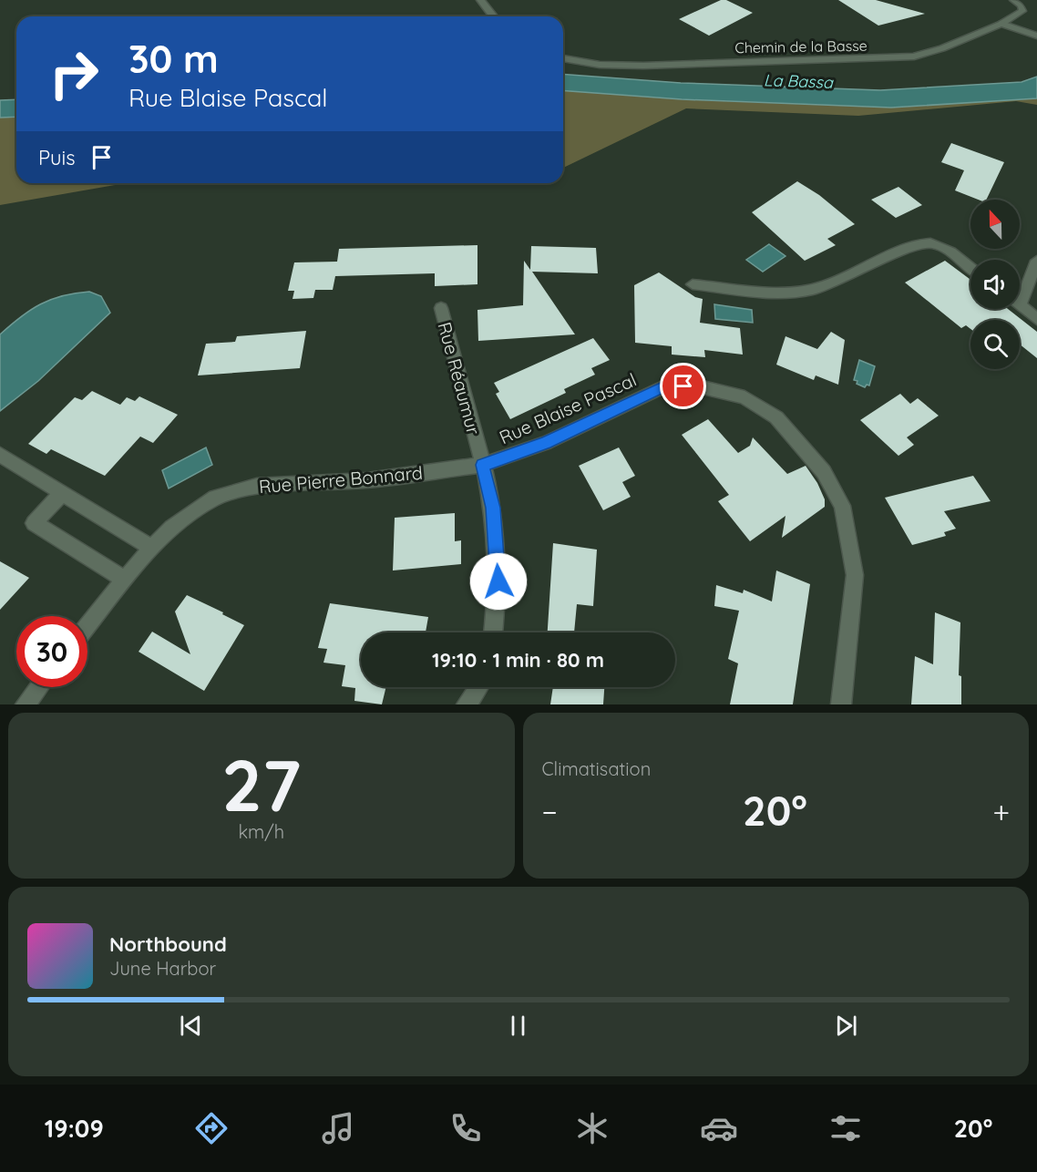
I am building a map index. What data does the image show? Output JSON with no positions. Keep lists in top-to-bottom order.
{
  "streets": {
    "street": [
      "Chemin de la Basse",
      "Rue Réaumur",
      "Rue Blaise Pascal",
      "Rue Pierre Bonnard"
    ]
  },
  "crossings": [
    ["Rue Réaumur", "Rue Blaise Pascal"],
    ["Rue Réaumur", "Rue Pierre Bonnard"],
    ["Rue Blaise Pascal", "Rue Pierre Bonnard"]
  ],
  "water": ["La Bassa"],
  "north": "top",
  "page": {
    "turn": ["30 m", "Rue Blaise Pascal"],
    "then": "Puis",
    "limit": "30",
    "trip": "19:10 · 1 min · 80 m",
    "tile": [
      ["27", "km/h"],
      "Climatisation"
    ],
    "heat": ["−", "20°", "+"],
    "song": ["Northbound", "June Harbor"],
    "tabs": ["19:09", "20°"]
  }
}
